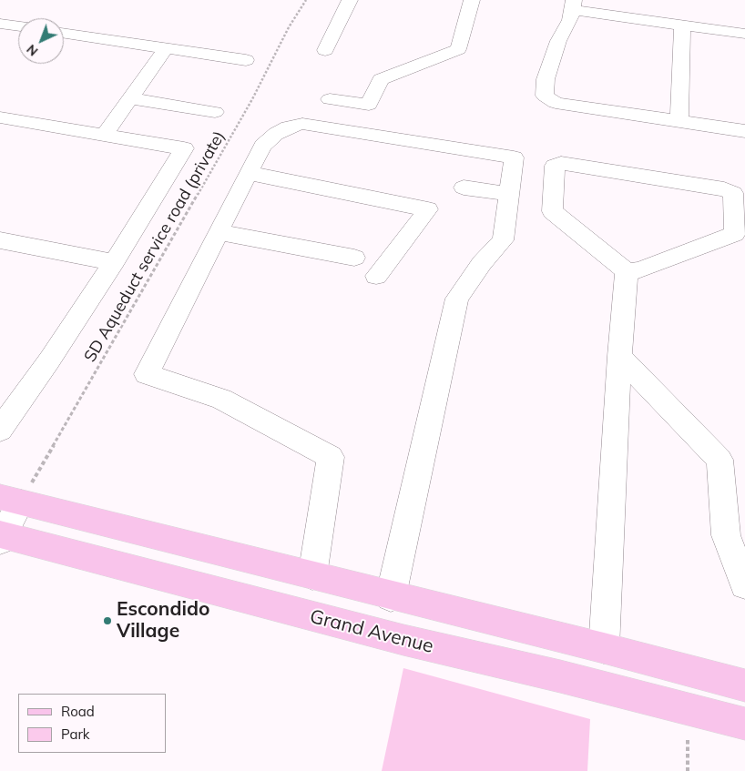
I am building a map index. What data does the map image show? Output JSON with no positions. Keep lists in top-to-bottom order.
{
  "streets": {
    "main road": ["Grand Avenue"],
    "path": ["SD Aqueduct service road (private)"]
  },
  "places": ["Escondido Village"],
  "legend": ["Road", "Park"],
  "north": "bottom left"
}
